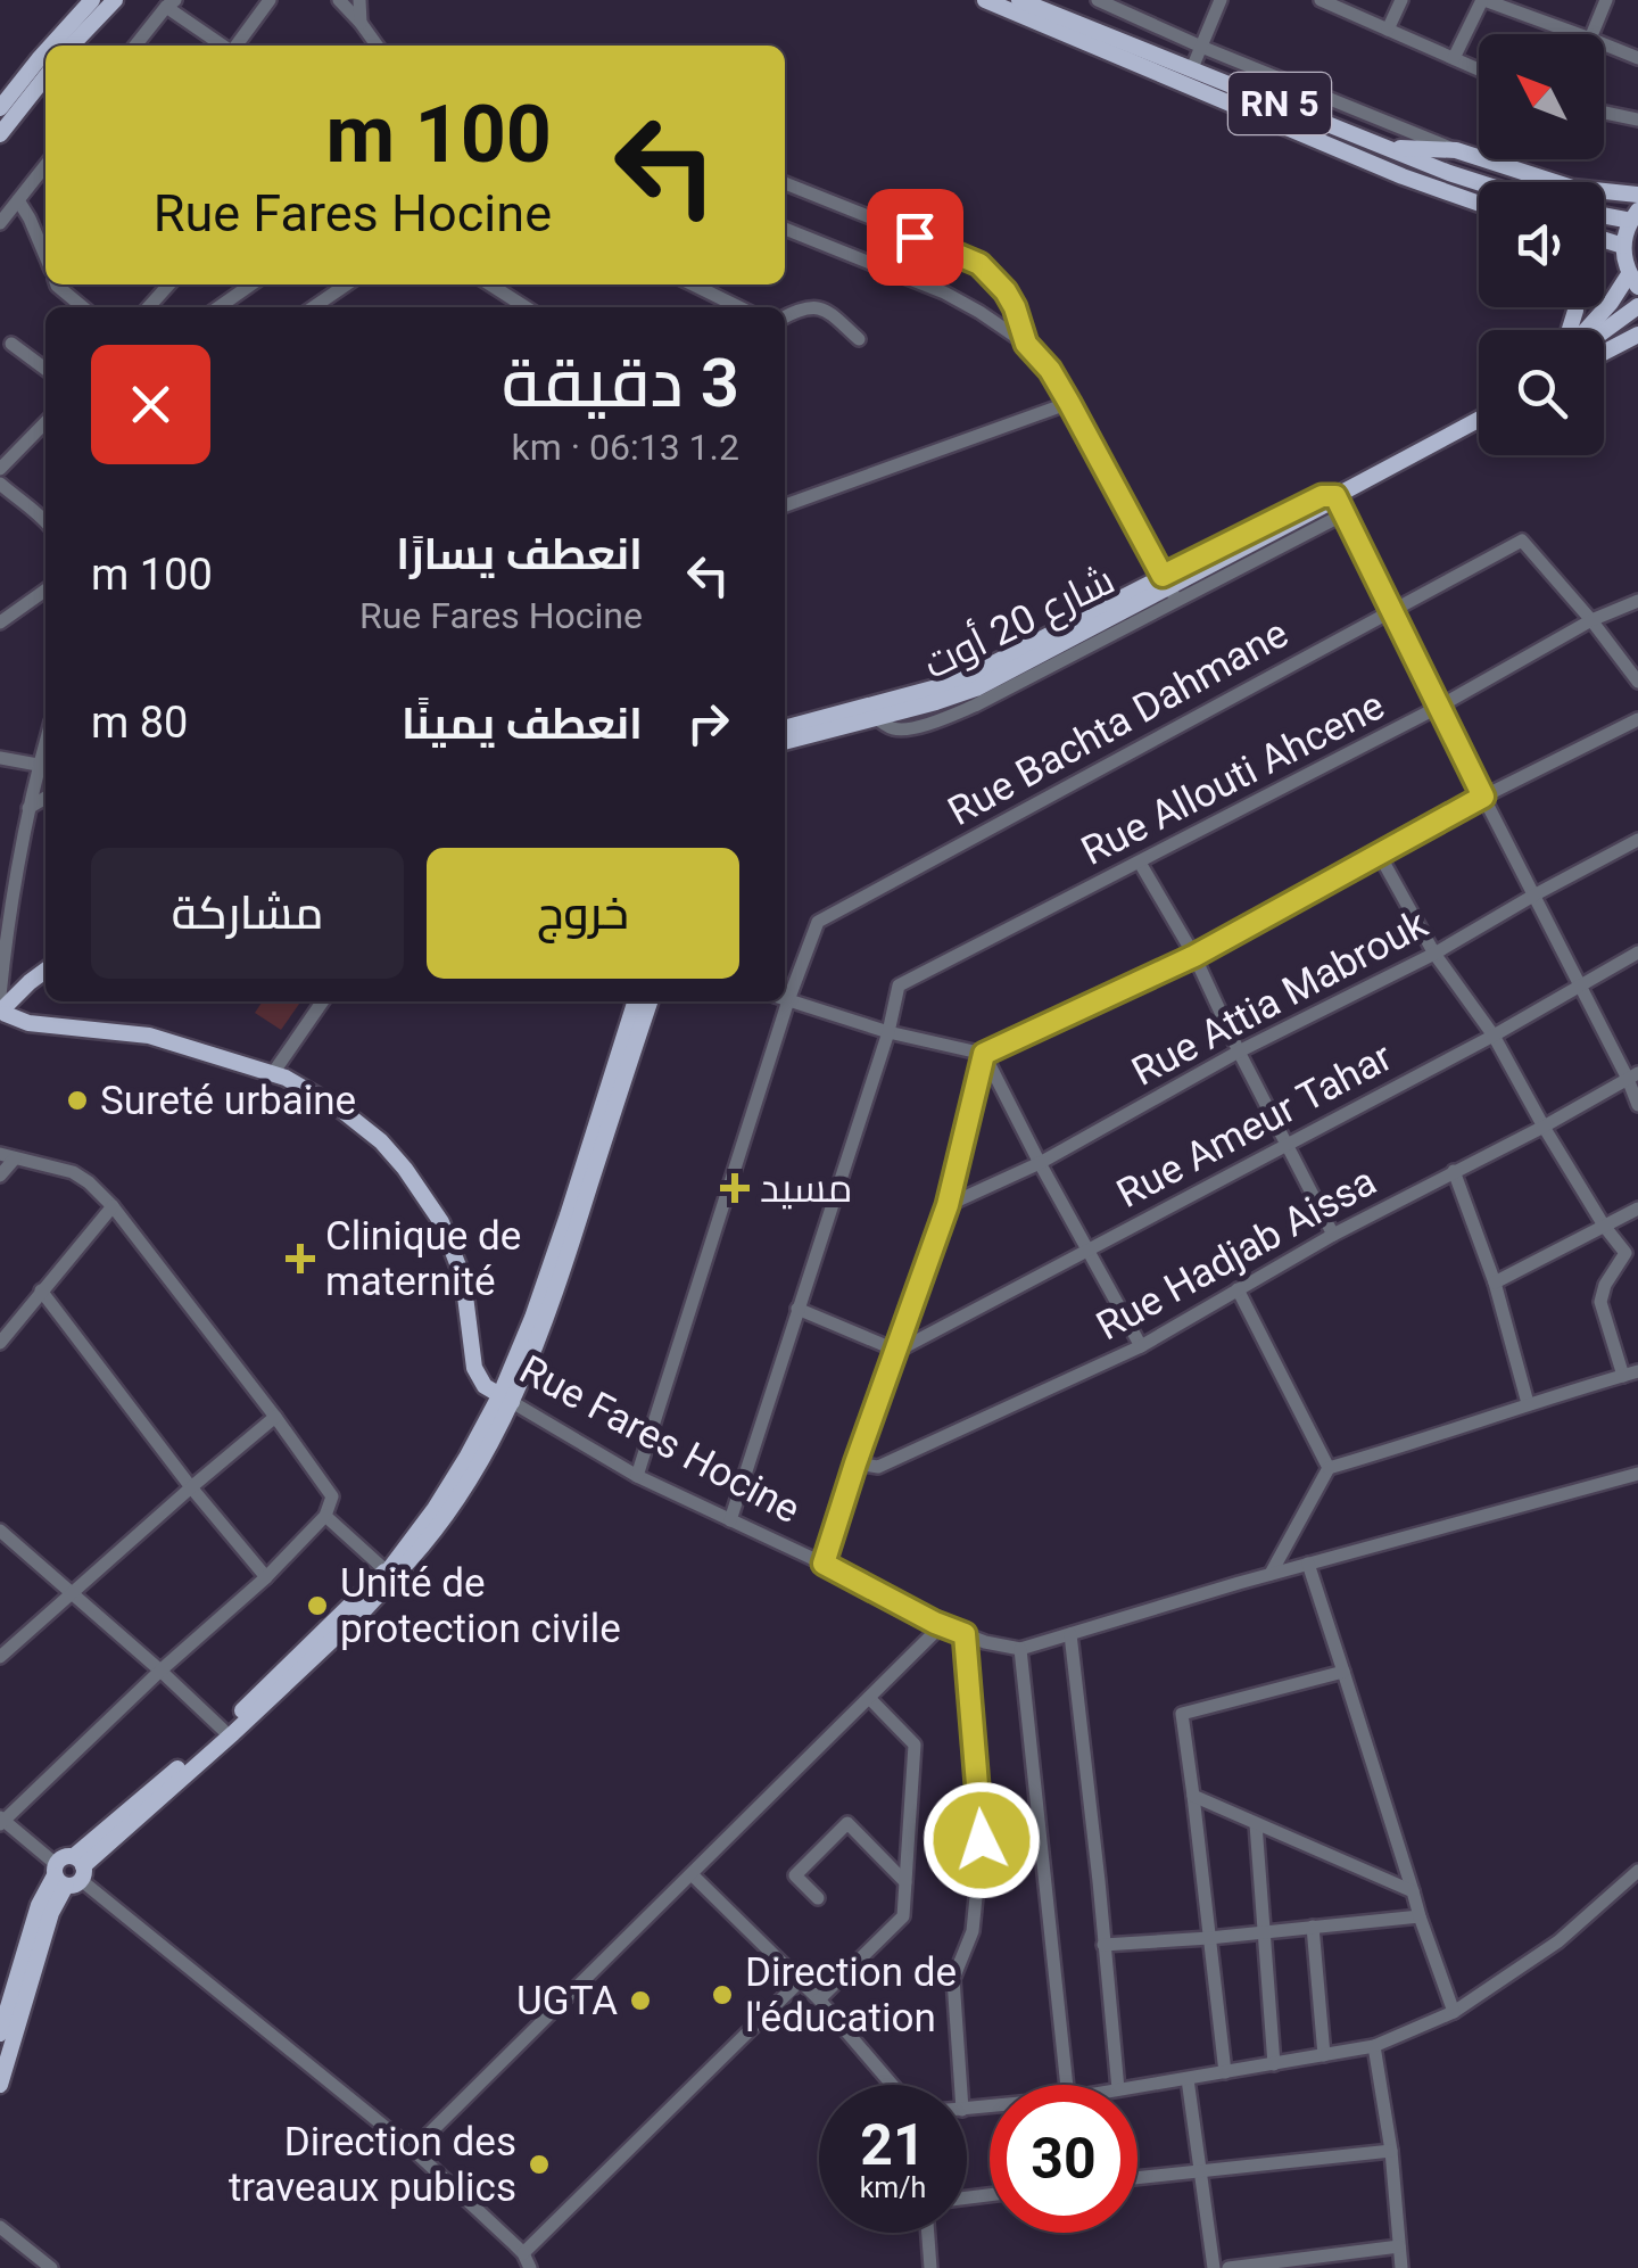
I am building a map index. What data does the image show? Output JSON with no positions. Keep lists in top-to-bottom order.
{
  "streets": {
    "main road": ["RN 5", "شارع 20 أوت", "Rue Fares Hocine"],
    "street": [
      "Rue Bachta Dahmane",
      "Rue Allouti Ahcene",
      "Rue Attia Mabrouk",
      "Rue Ameur Tahar",
      "Rue Hadjab Aissa"
    ]
  },
  "crossings": [
    ["Rue Bachta Dahmane", "Rue Allouti Ahcene"],
    ["Rue Bachta Dahmane", "Rue Fares Hocine"]
  ],
  "places": {
    "other": [
      "Sureté urbaine",
      "Unité de protection civile",
      "Direction de l'éducation",
      "UGTA",
      "Direction des traveaux publics"
    ],
    "health": ["مسيد", "Clinique de maternité"]
  },
  "north": "top left",
  "page": {
    "turn": ["100 m", "Rue Fares Hocine"],
    "heading": ["3 دقيقة", "1.2 km · 06:13"],
    "list": [
      {
        "name": "انعطف يسارًا",
        "note": "Rue Fares Hocine",
        "value": "100 m"
      },
      {
        "name": "انعطف يمينًا",
        "value": "80 m"
      }
    ],
    "buttons": ["خروج", "مشاركة"],
    "speed": "21 km/h",
    "limit": "30"
  }
}
